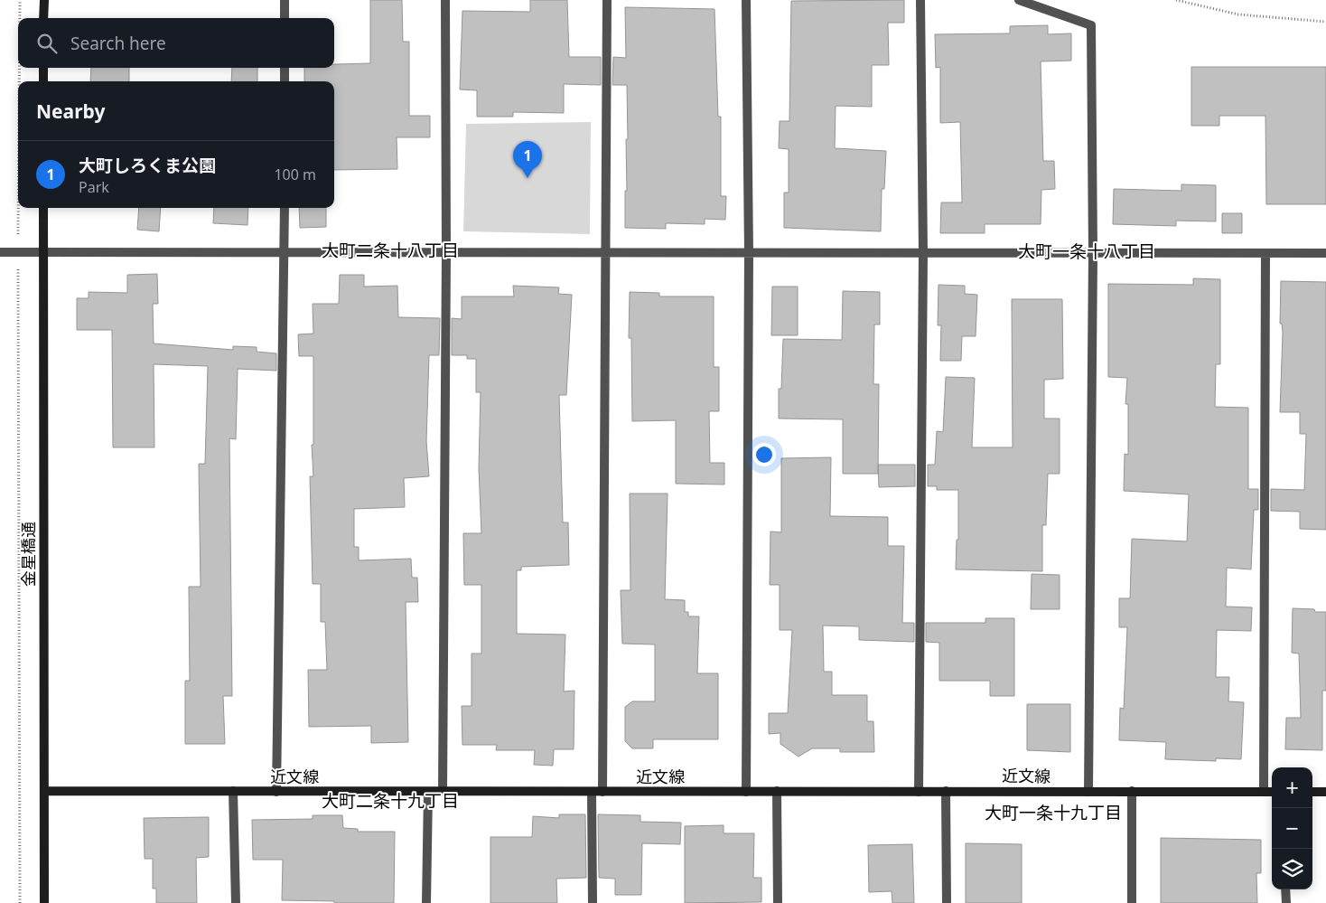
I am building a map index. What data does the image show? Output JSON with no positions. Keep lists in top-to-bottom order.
{
  "streets": {
    "street": ["金星橋通", "近文線"]
  },
  "crossings": [
    ["金星橋通", "近文線"]
  ],
  "districts": [
    "大町二条十八丁目",
    "大町一条十八丁目",
    "大町二条十九丁目",
    "大町一条十九丁目"
  ],
  "page": {
    "search": "Search here",
    "heading": "Nearby",
    "list": [
      {
        "mark": "1",
        "name": "大町しろくま公園",
        "note": "Park",
        "value": "100 m"
      }
    ],
    "pins": "1",
    "map_buttons": ["+", "−"]
  }
}
